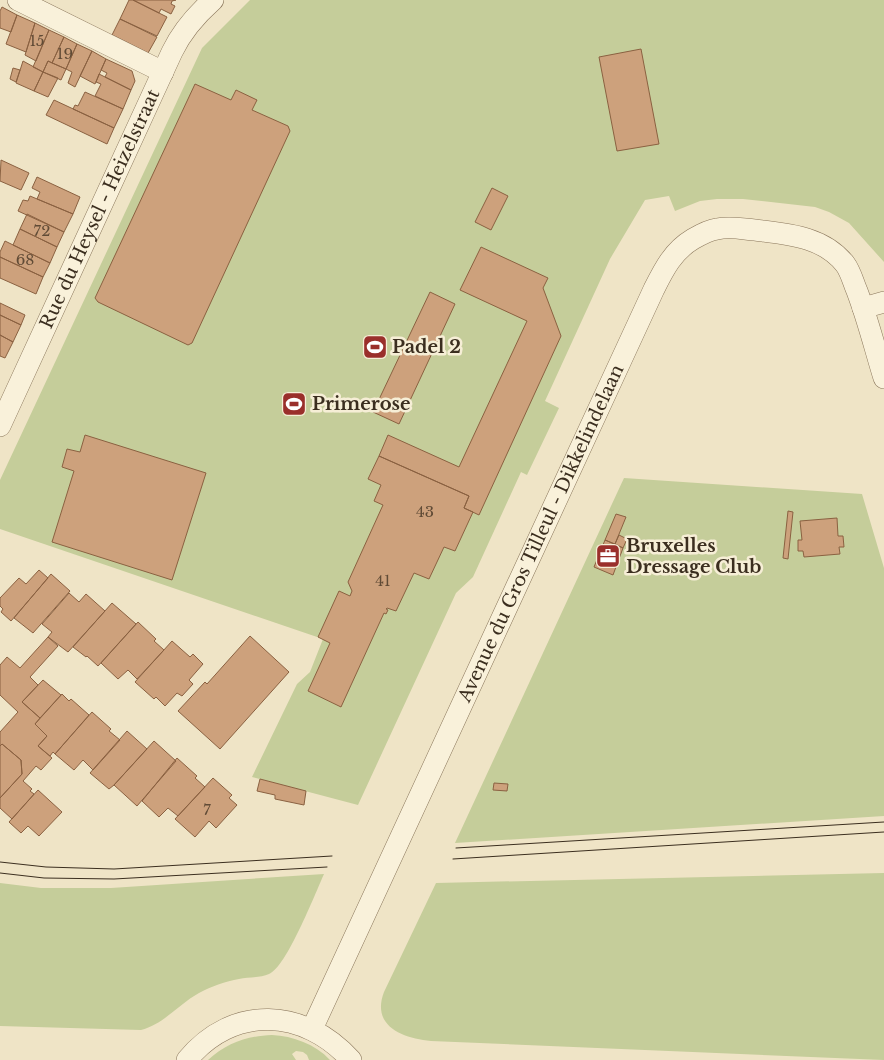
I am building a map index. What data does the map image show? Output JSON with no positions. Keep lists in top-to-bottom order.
{
  "streets": {
    "street": ["Rue du Heysel - Heizelstraat", "Avenue du Gros Tilleul - Dikkelindelaan"]
  },
  "places": {
    "sports": ["Padel 2", "Primerose"],
    "office": ["Bruxelles Dressage Club"]
  },
  "house_numbers": [
    "15",
    "19",
    "72",
    "68",
    "43",
    "41",
    "7"
  ]
}
